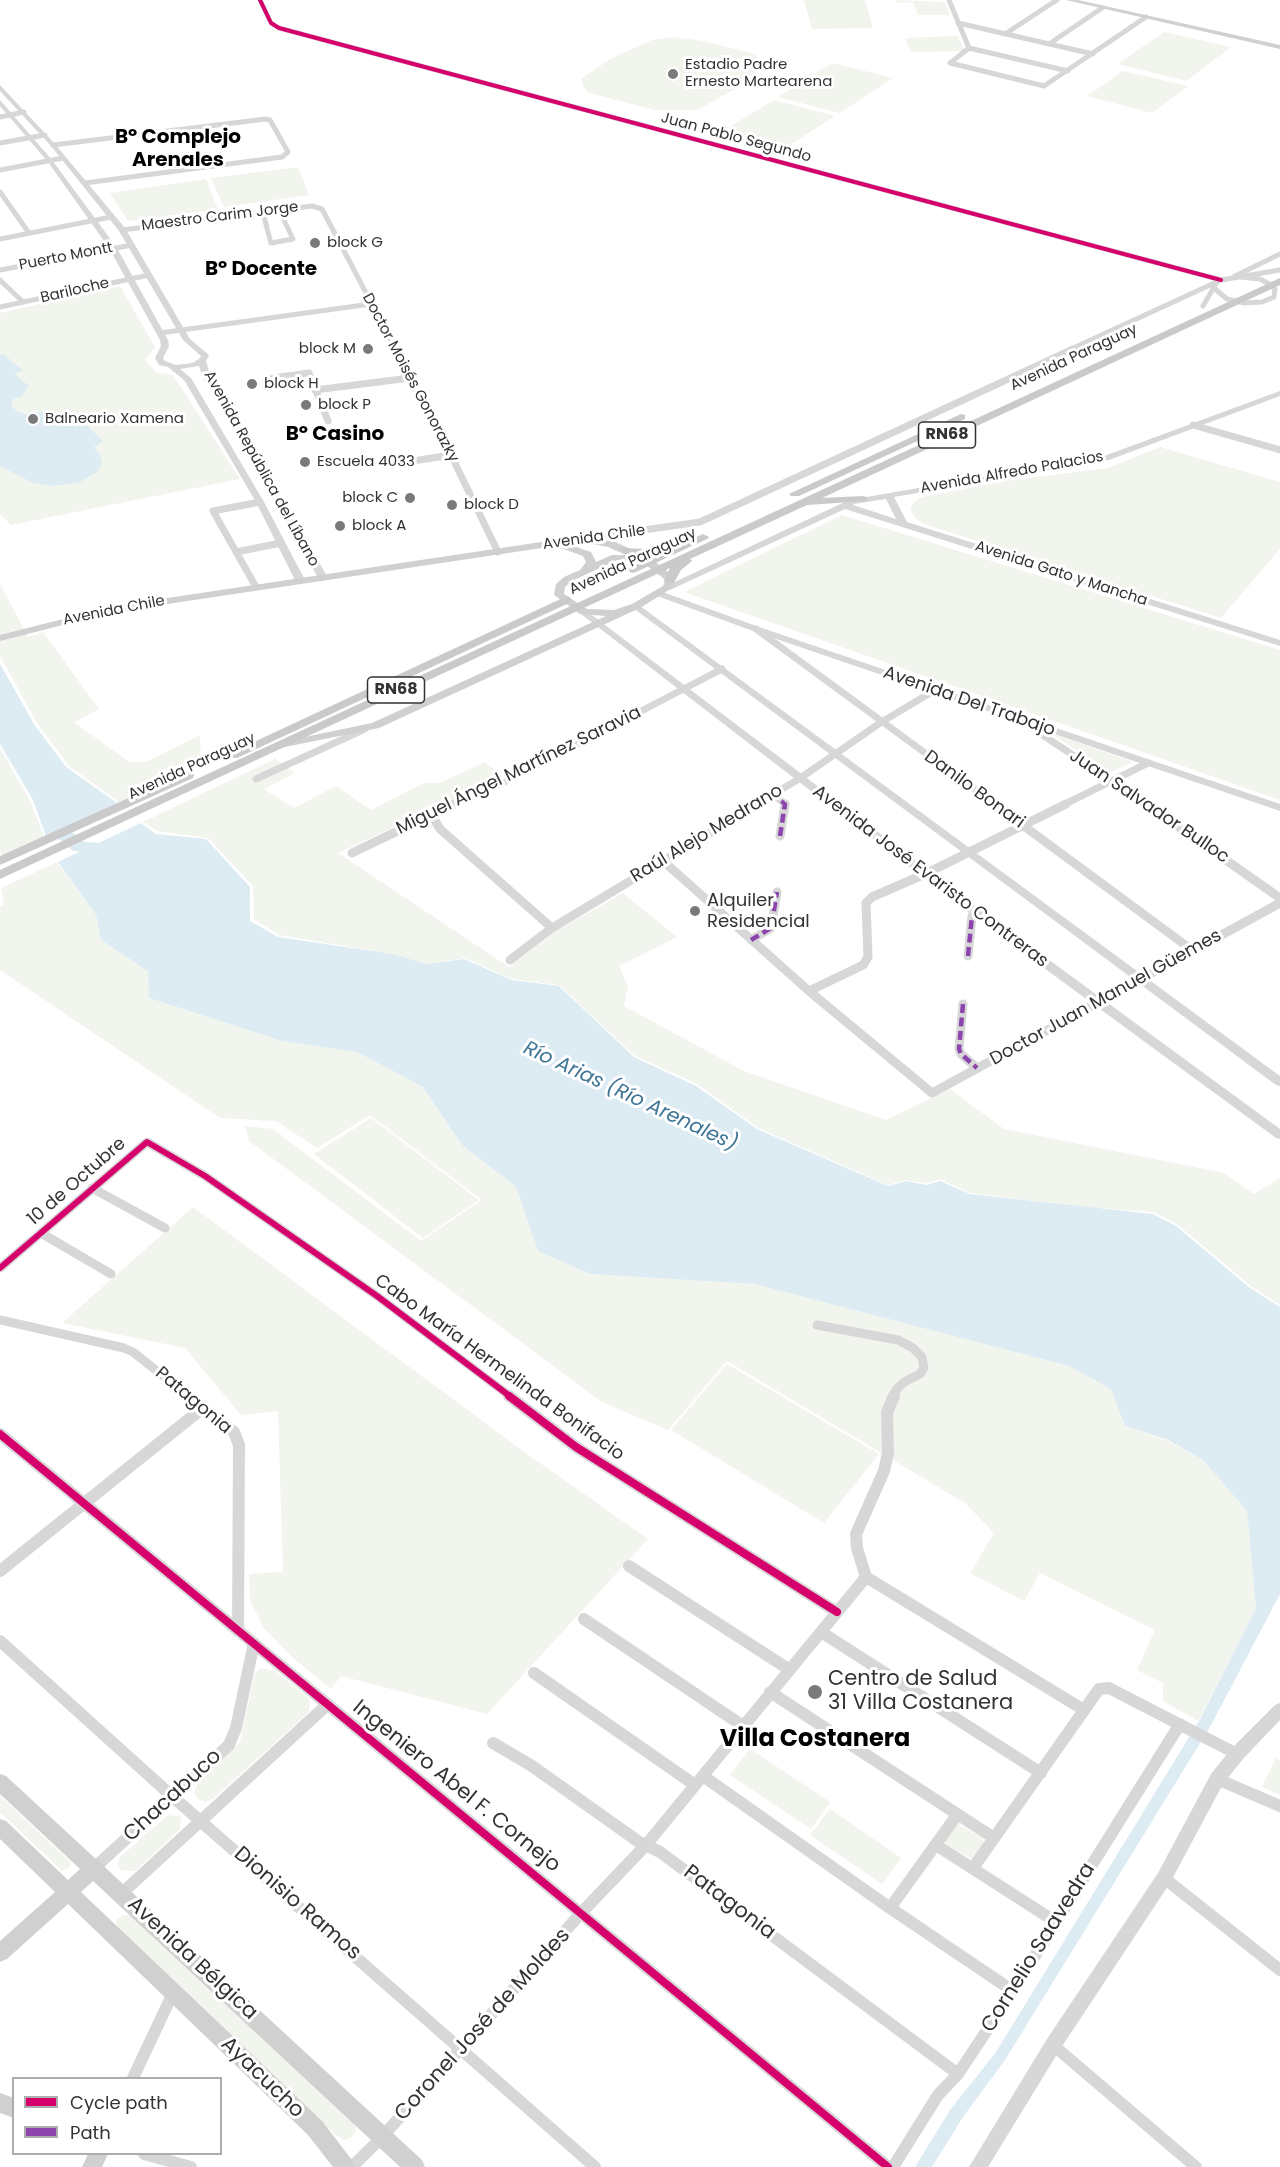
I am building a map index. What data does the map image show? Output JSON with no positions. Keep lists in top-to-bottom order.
{
  "streets": {
    "main road": [
      "Avenida Paraguay",
      "RN68",
      "Avenida Chile",
      "Avenida Bélgica",
      "Ayacucho"
    ],
    "street": [
      "Juan Pablo Segundo",
      "Maestro Carim Jorge",
      "Puerto Montt",
      "Bariloche",
      "Doctor Moisés Gonorazky",
      "Avenida República del Líbano",
      "Avenida Alfredo Palacios",
      "Avenida Gato y Mancha",
      "Avenida Del Trabajo",
      "Miguel Ángel Martínez Saravia",
      "Danilo Bonari",
      "Juan Salvador Bulloc",
      "Raúl Alejo Medrano",
      "Avenida José Evaristo Contreras",
      "Doctor Juan Manuel Güemes",
      "10 de Octubre",
      "Cabo María Hermelinda Bonifacio",
      "Patagonia",
      "Ingeniero Abel F. Cornejo",
      "Chacabuco",
      "Dionisio Ramos",
      "Cornelio Saavedra",
      "Coronel José de Moldes"
    ]
  },
  "crossings": [
    ["Juan Pablo Segundo", "Avenida Chile"],
    ["Maestro Carim Jorge", "Doctor Moisés Gonorazky"],
    ["Avenida Paraguay", "Avenida José Evaristo Contreras"],
    ["Doctor Moisés Gonorazky", "Avenida Chile"],
    ["Avenida República del Líbano", "Avenida Chile"],
    ["Avenida Alfredo Palacios", "Avenida Gato y Mancha"],
    ["Avenida Alfredo Palacios", "Avenida Del Trabajo"],
    ["Avenida Del Trabajo", "Danilo Bonari"],
    ["Avenida Del Trabajo", "Juan Salvador Bulloc"],
    ["Avenida Del Trabajo", "Raúl Alejo Medrano"],
    ["Miguel Ángel Martínez Saravia", "Avenida José Evaristo Contreras"],
    ["Danilo Bonari", "Raúl Alejo Medrano"],
    ["Danilo Bonari", "Doctor Juan Manuel Güemes"],
    ["Raúl Alejo Medrano", "Avenida José Evaristo Contreras"],
    ["Avenida José Evaristo Contreras", "Doctor Juan Manuel Güemes"],
    ["10 de Octubre", "Cabo María Hermelinda Bonifacio"],
    ["Cabo María Hermelinda Bonifacio", "Coronel José de Moldes"],
    ["Patagonia", "Ingeniero Abel F. Cornejo"],
    ["Patagonia", "Cornelio Saavedra"],
    ["Patagonia", "Coronel José de Moldes"],
    ["Ingeniero Abel F. Cornejo", "Chacabuco"],
    ["Ingeniero Abel F. Cornejo", "Coronel José de Moldes"],
    ["Chacabuco", "Dionisio Ramos"],
    ["Chacabuco", "Avenida Bélgica"],
    ["Dionisio Ramos", "Coronel José de Moldes"],
    ["Avenida Bélgica", "Coronel José de Moldes"],
    ["Avenida Bélgica", "Ayacucho"]
  ],
  "districts": [
    "Bº Complejo Arenales",
    "Bº Docente",
    "Bº Casino",
    "Villa Costanera"
  ],
  "water": ["Río Arias (Río Arenales)"],
  "places": [
    "Estadio Padre Ernesto Martearena",
    "block G",
    "block M",
    "block H",
    "block P",
    "Balneario Xamena",
    "Escuela 4033",
    "block C",
    "block D",
    "block A",
    "Alquiler Residencial",
    "Centro de Salud 31 Villa Costanera"
  ],
  "legend": ["Cycle path", "Path"]
}
